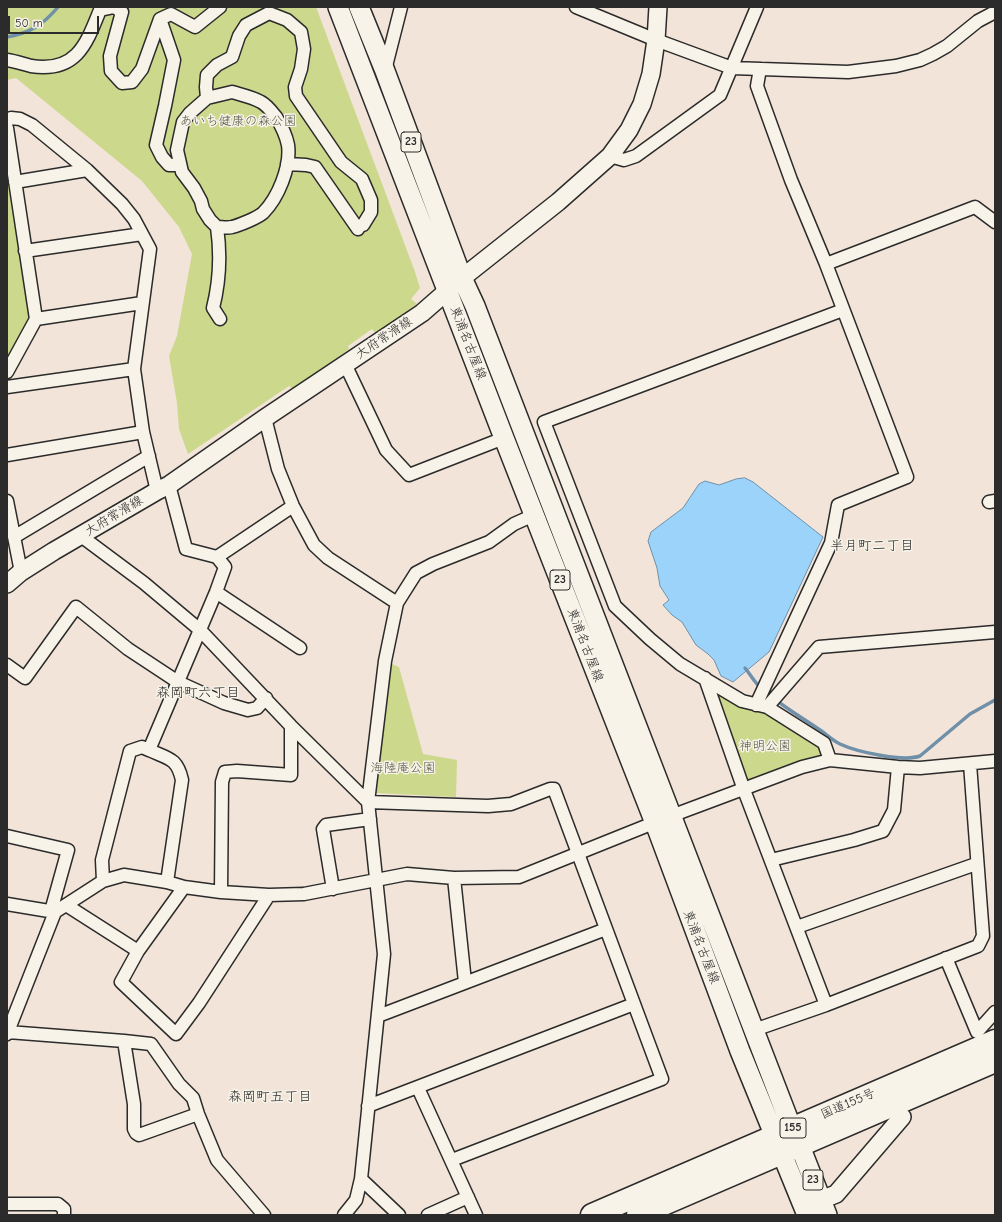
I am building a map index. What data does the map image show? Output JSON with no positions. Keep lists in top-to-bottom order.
{
  "streets": {
    "highway": ["国道155号", "155"],
    "main road": ["23", "大府常滑線", "東浦名古屋線"]
  },
  "crossings": [
    ["大府常滑線", "東浦名古屋線"],
    ["東浦名古屋線", "国道155号"]
  ],
  "districts": ["半月町二丁目", "森岡町六丁目", "森岡町五丁目"],
  "parks": ["あいち健康の森公園", "神明公園", "海陸庵公園"],
  "scale_bar": "50 m"
}
